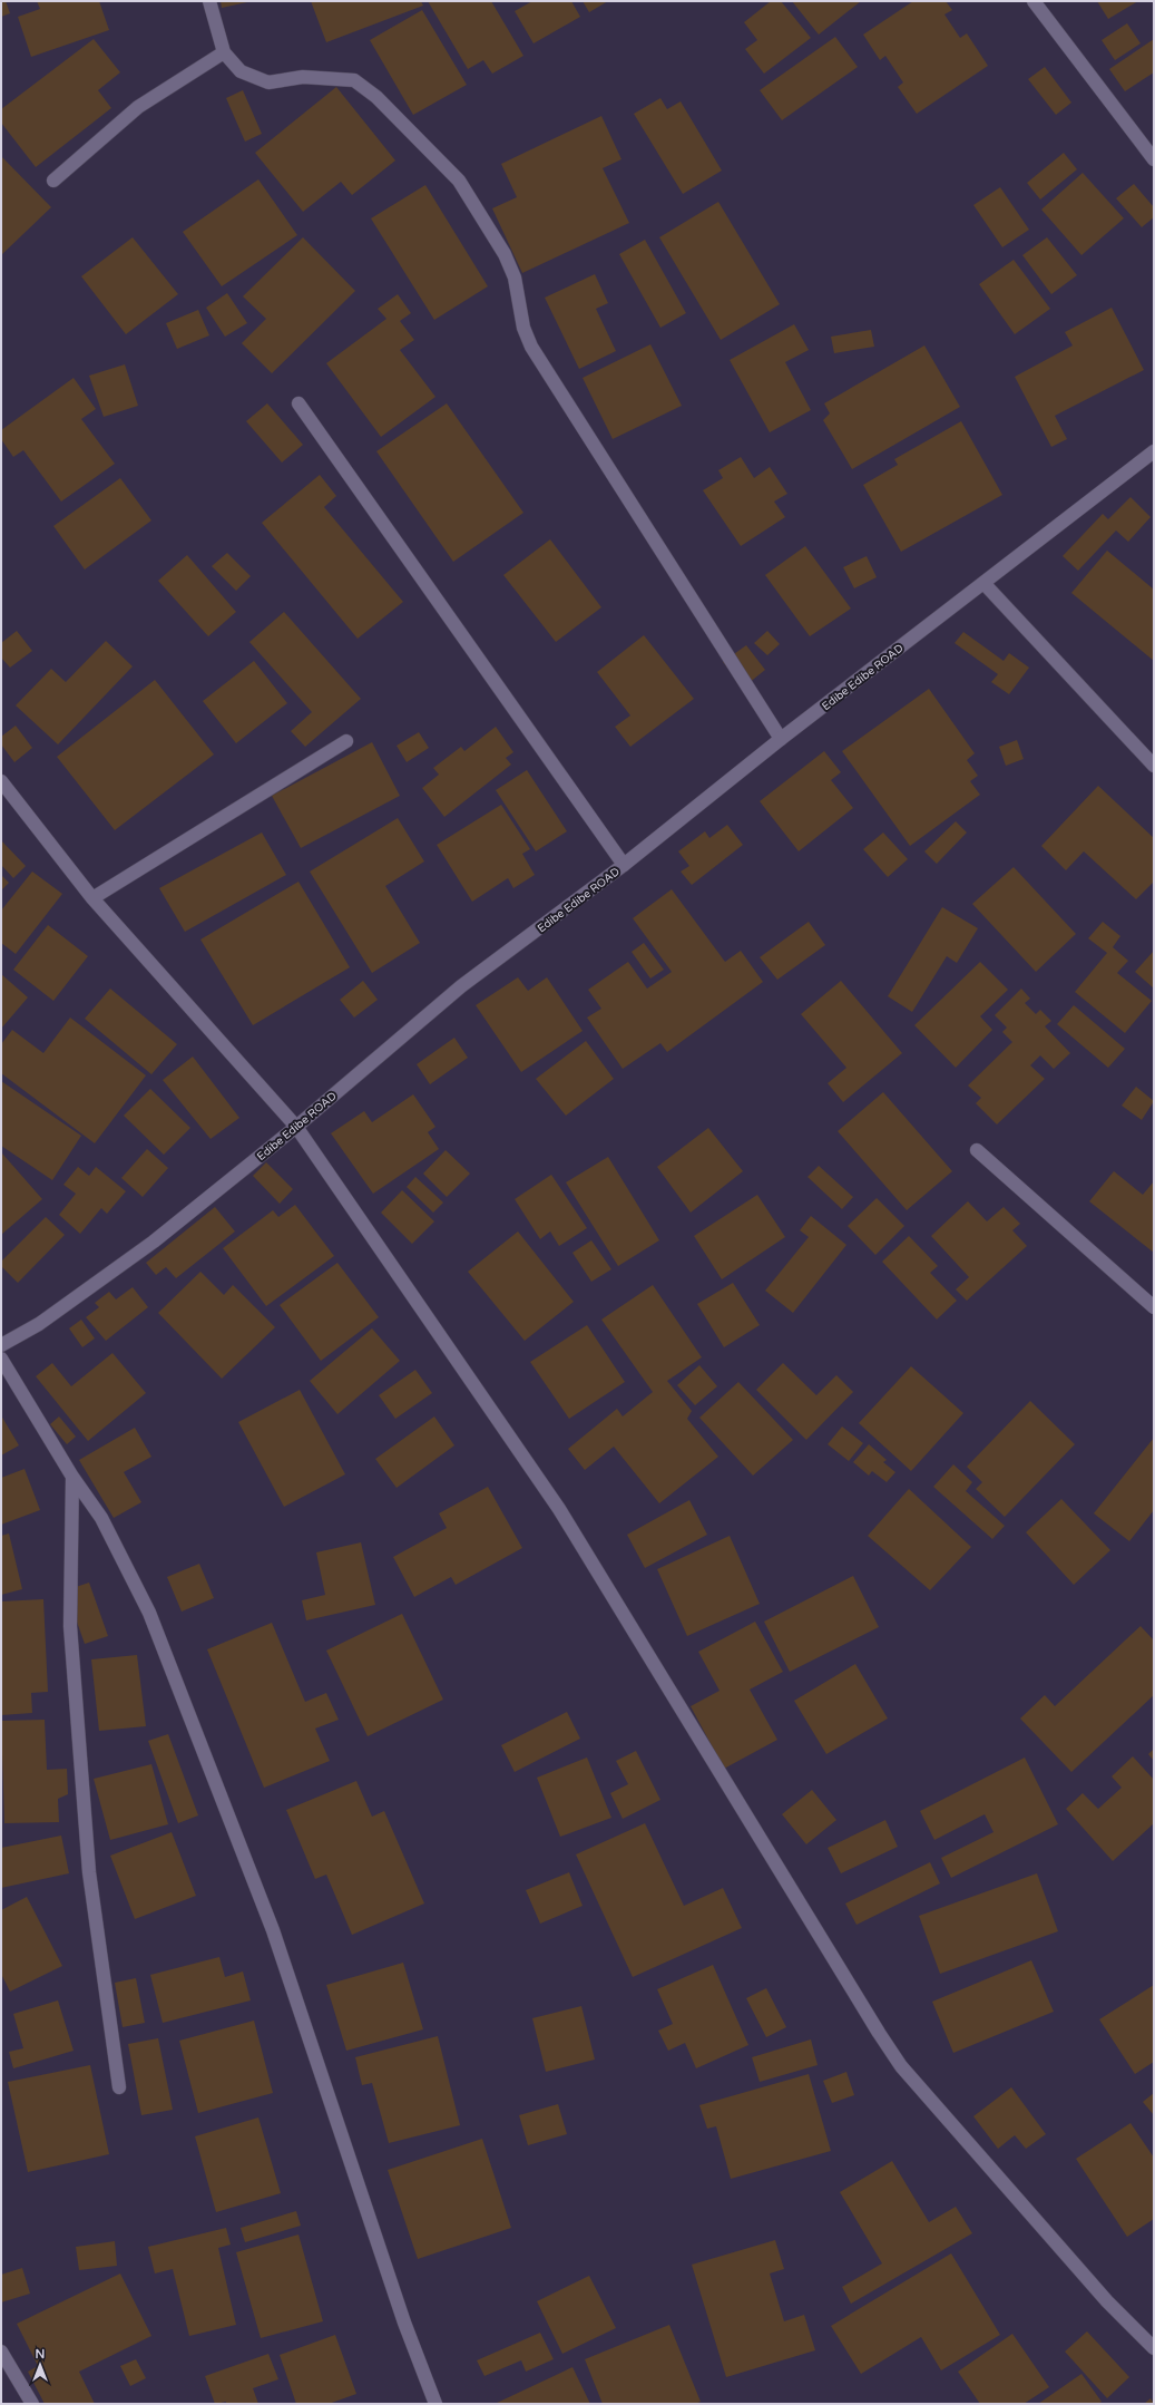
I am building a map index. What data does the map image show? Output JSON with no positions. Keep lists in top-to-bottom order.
{
  "streets": {
    "street": ["Edibe Edibe ROAD"]
  },
  "north": "top"
}
